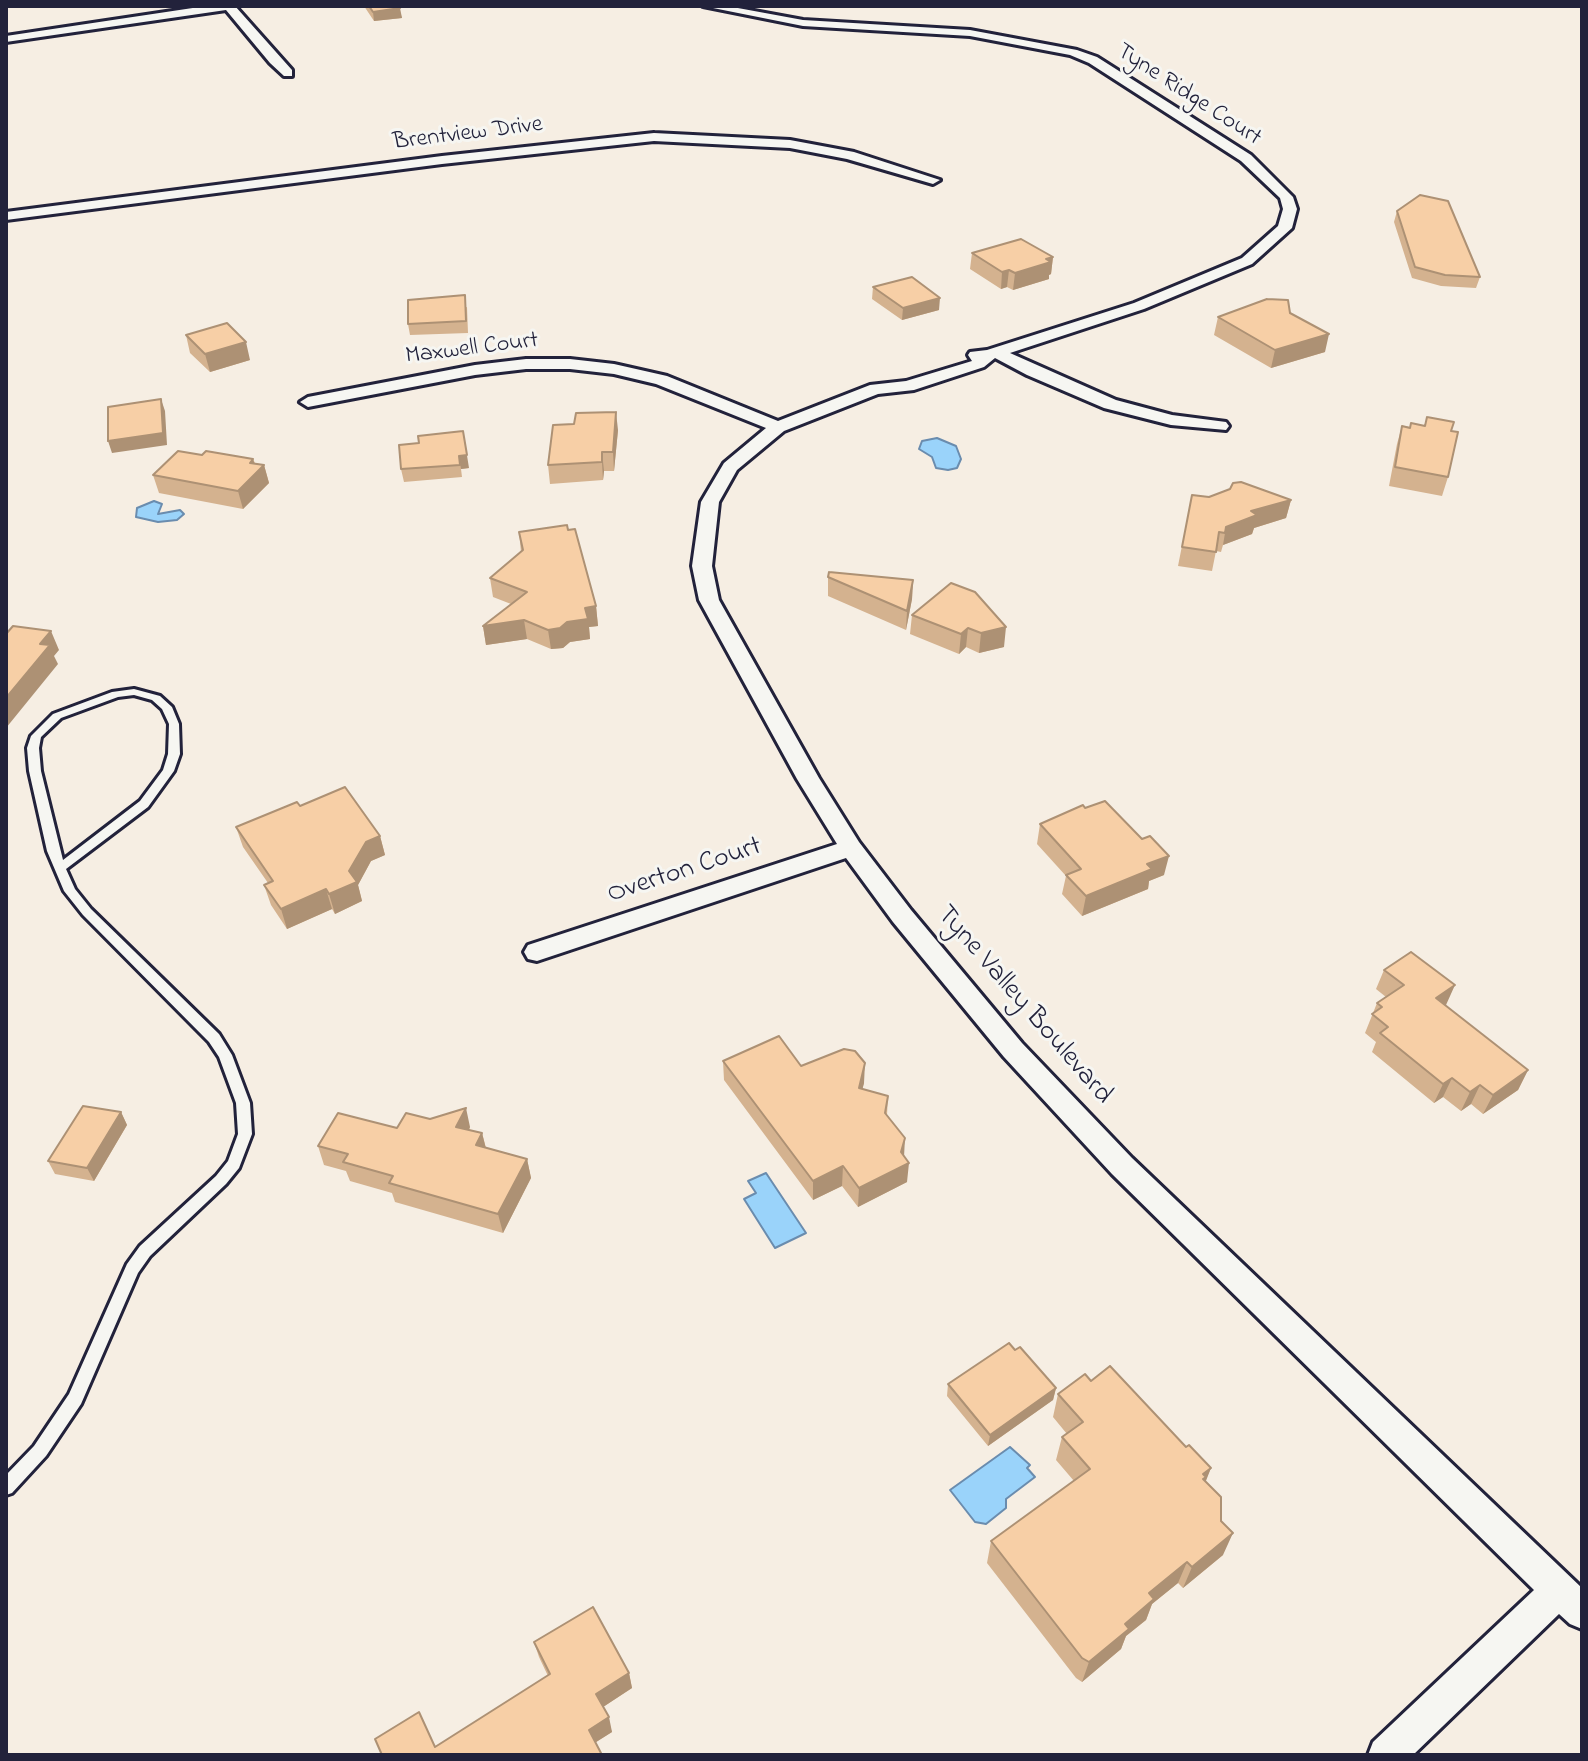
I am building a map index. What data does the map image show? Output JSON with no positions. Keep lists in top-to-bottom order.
{
  "streets": {
    "street": [
      "Tyne Ridge Court",
      "Brentview Drive",
      "Maxwell Court",
      "Overton Court",
      "Tyne Valley Boulevard"
    ]
  },
  "crossings": [
    ["Tyne Ridge Court", "Tyne Valley Boulevard"],
    ["Maxwell Court", "Tyne Valley Boulevard"],
    ["Overton Court", "Tyne Valley Boulevard"]
  ]
}
